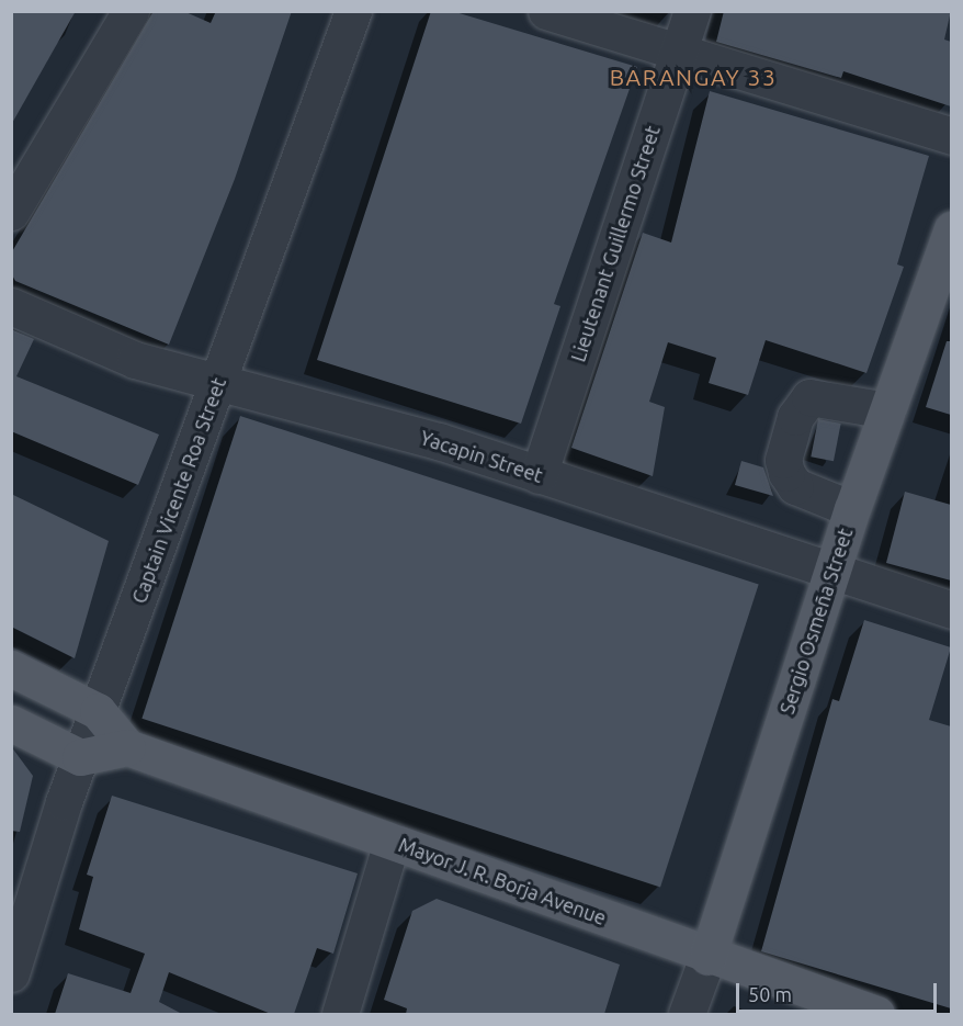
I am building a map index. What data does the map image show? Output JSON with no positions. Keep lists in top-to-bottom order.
{
  "streets": {
    "main road": ["Sergio Osmeña Street", "Mayor J. R. Borja Avenue"],
    "street": ["Lieutenant Guillermo Street", "Yacapin Street", "Captain Vicente Roa Street"]
  },
  "crossings": [
    ["Lieutenant Guillermo Street", "Yacapin Street"],
    ["Yacapin Street", "Captain Vicente Roa Street"],
    ["Yacapin Street", "Sergio Osmeña Street"],
    ["Sergio Osmeña Street", "Mayor J. R. Borja Avenue"]
  ],
  "districts": ["BARANGAY 33"],
  "scale_bar": "50 m"
}
